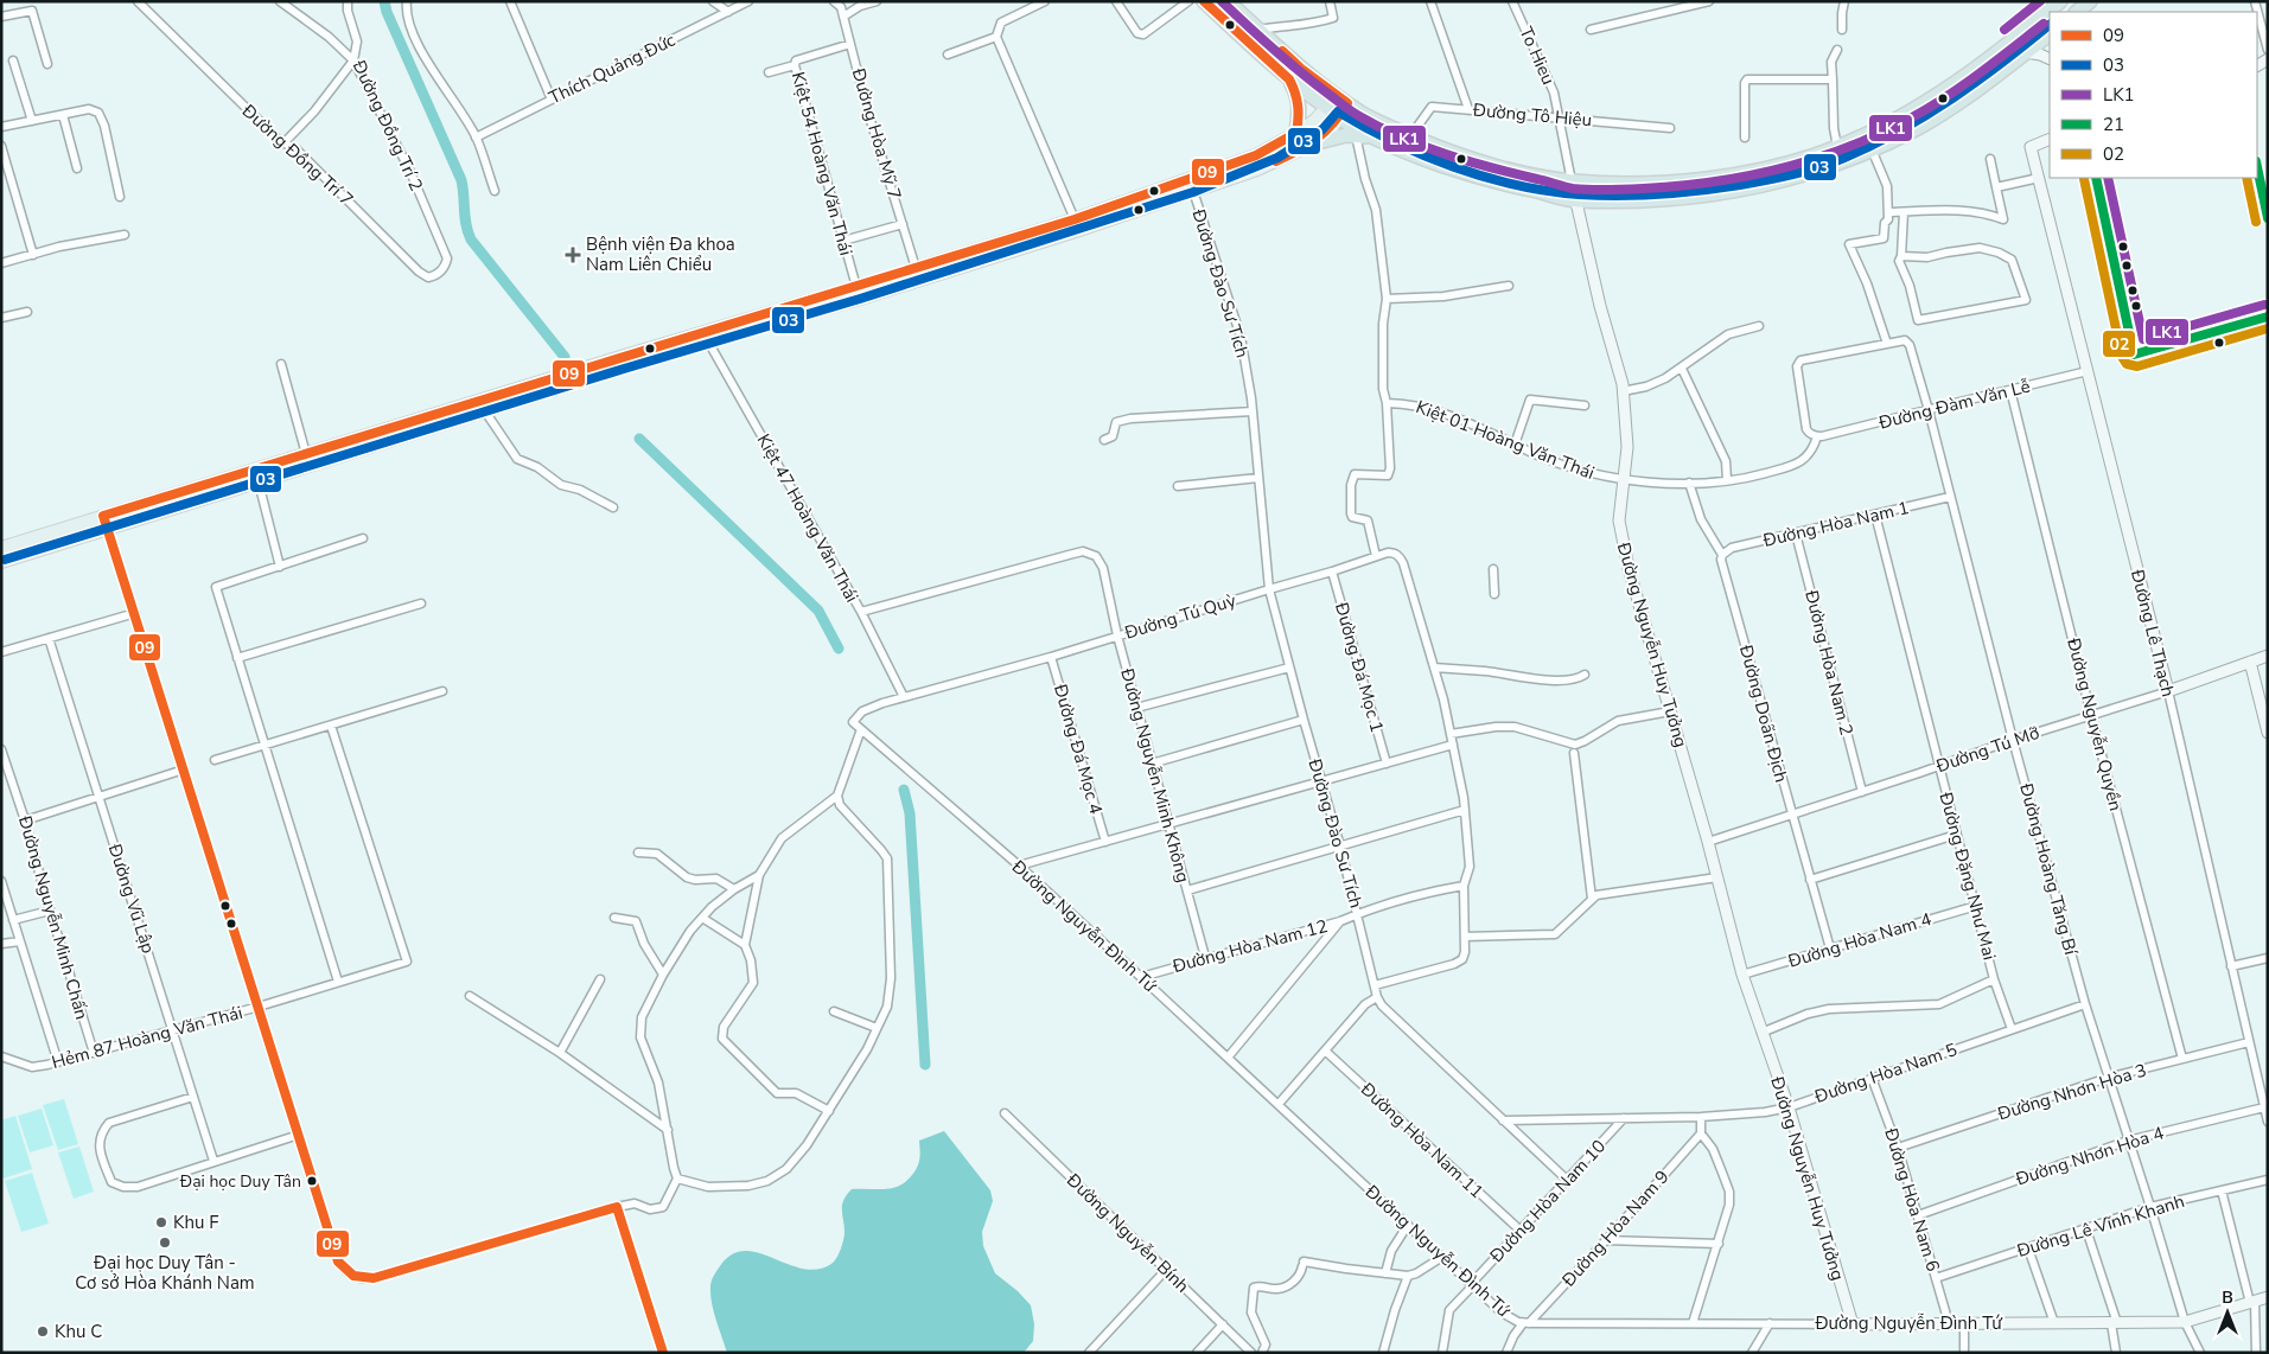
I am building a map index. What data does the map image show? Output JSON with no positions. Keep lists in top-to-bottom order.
{
  "streets": {
    "street": [
      "To Hieu",
      "Thích Quảng Đức",
      "Đường Tô Hiệu",
      "Đường Đồng Trí 2",
      "Đường Hòa Mỹ 7",
      "Đường Đồng Trí 7",
      "Kiệt 54 Hoàng Văn Thái",
      "Đường Đào Sư Tích",
      "Đường Đàm Văn Lễ",
      "Kiệt 01 Hoàng Văn Thái",
      "Kiệt 47 Hoàng Văn Thái",
      "Đường Hòa Nam 1",
      "Đường Tú Quỳ",
      "Đường Lê Thạch",
      "Đường Nguyễn Huy Tưởng",
      "Đường Hòa Nam 2",
      "Đường Đá Mọc 1",
      "Đường Doãn Địch",
      "Đường Nguyễn Quyền",
      "Đường Đá Mọc 4",
      "Đường Tú Mỡ",
      "Đường Nguyễn Minh Không",
      "Đường Hoàng Tăng Bí",
      "Đường Đặng Như Mai",
      "Đường Vũ Lập",
      "Đường Nguyễn Minh Chấn",
      "Đường Nguyễn Đình Tứ",
      "Đường Hòa Nam 4",
      "Đường Hòa Nam 12",
      "Hẻm 87 Hoàng Văn Thái",
      "Đường Hòa Nam 5",
      "Đường Nhơn Hòa 3",
      "Đường Hòa Nam 11",
      "Đường Nhơn Hòa 4",
      "Đường Hòa Nam 6",
      "Đường Hòa Nam 10",
      "Đường Lê Vĩnh Khanh",
      "Đường Hòa Nam 9",
      "Đường Nguyễn Bính"
    ]
  },
  "crossings": [
    ["To Hieu", "Đường Tô Hiệu"],
    ["To Hieu", "Đường Nguyễn Huy Tưởng"],
    ["Đường Đồng Trí 2", "Đường Đồng Trí 7"],
    ["Đường Hòa Mỹ 7", "Kiệt 54 Hoàng Văn Thái"],
    ["Đường Đào Sư Tích", "Đường Tú Quỳ"],
    ["Đường Đào Sư Tích", "Đường Hòa Nam 12"],
    ["Đường Đào Sư Tích", "Đường Hòa Nam 5"],
    ["Đường Đào Sư Tích", "Đường Hòa Nam 10"],
    ["Đường Đàm Văn Lễ", "Đường Lê Thạch"],
    ["Đường Đàm Văn Lễ", "Đường Nguyễn Quyền"],
    ["Đường Đàm Văn Lễ", "Đường Hoàng Tăng Bí"],
    ["Kiệt 01 Hoàng Văn Thái", "Đường Tú Quỳ"],
    ["Kiệt 01 Hoàng Văn Thái", "Đường Nguyễn Huy Tưởng"],
    ["Kiệt 47 Hoàng Văn Thái", "Đường Tú Quỳ"],
    ["Kiệt 47 Hoàng Văn Thái", "Đường Nguyễn Minh Không"],
    ["Đường Hòa Nam 1", "Đường Hòa Nam 2"],
    ["Đường Hòa Nam 1", "Đường Doãn Địch"],
    ["Đường Hòa Nam 1", "Đường Hoàng Tăng Bí"],
    ["Đường Hòa Nam 1", "Đường Đặng Như Mai"],
    ["Đường Tú Quỳ", "Đường Đá Mọc 1"],
    ["Đường Tú Quỳ", "Đường Đá Mọc 4"],
    ["Đường Tú Quỳ", "Đường Nguyễn Minh Không"],
    ["Đường Tú Quỳ", "Đường Nguyễn Đình Tứ"],
    ["Đường Tú Quỳ", "Đường Hòa Nam 12"],
    ["Đường Lê Thạch", "Đường Tú Mỡ"],
    ["Đường Lê Thạch", "Đường Nhơn Hòa 3"],
    ["Đường Lê Thạch", "Đường Nhơn Hòa 4"],
    ["Đường Nguyễn Huy Tưởng", "Đường Tú Mỡ"],
    ["Đường Nguyễn Huy Tưởng", "Đường Nguyễn Đình Tứ"],
    ["Đường Nguyễn Huy Tưởng", "Đường Hòa Nam 4"],
    ["Đường Nguyễn Huy Tưởng", "Đường Hòa Nam 5"],
    ["Đường Hòa Nam 2", "Đường Tú Mỡ"],
    ["Đường Doãn Địch", "Đường Tú Mỡ"],
    ["Đường Doãn Địch", "Đường Hòa Nam 4"],
    ["Đường Nguyễn Quyền", "Đường Tú Mỡ"],
    ["Đường Nguyễn Quyền", "Đường Nhơn Hòa 3"],
    ["Đường Tú Mỡ", "Đường Hoàng Tăng Bí"],
    ["Đường Tú Mỡ", "Đường Đặng Như Mai"],
    ["Đường Nguyễn Minh Không", "Đường Hòa Nam 12"],
    ["Đường Hoàng Tăng Bí", "Đường Nguyễn Đình Tứ"],
    ["Đường Hoàng Tăng Bí", "Đường Hòa Nam 5"],
    ["Đường Hoàng Tăng Bí", "Đường Nhơn Hòa 3"],
    ["Đường Hoàng Tăng Bí", "Đường Nhơn Hòa 4"],
    ["Đường Hoàng Tăng Bí", "Đường Lê Vĩnh Khanh"],
    ["Đường Đặng Như Mai", "Đường Hòa Nam 4"],
    ["Đường Đặng Như Mai", "Đường Hòa Nam 5"],
    ["Đường Vũ Lập", "Hẻm 87 Hoàng Văn Thái"],
    ["Đường Nguyễn Minh Chấn", "Hẻm 87 Hoàng Văn Thái"],
    ["Đường Nguyễn Đình Tứ", "Đường Hòa Nam 12"],
    ["Đường Nguyễn Đình Tứ", "Đường Hòa Nam 6"],
    ["Đường Nguyễn Đình Tứ", "Đường Hòa Nam 10"],
    ["Đường Nguyễn Đình Tứ", "Đường Hòa Nam 9"],
    ["Đường Hòa Nam 5", "Đường Hòa Nam 6"],
    ["Đường Hòa Nam 5", "Đường Hòa Nam 10"],
    ["Đường Nhơn Hòa 3", "Đường Hòa Nam 6"],
    ["Đường Hòa Nam 11", "Đường Hòa Nam 10"],
    ["Đường Nhơn Hòa 4", "Đường Hòa Nam 6"],
    ["Đường Hòa Nam 6", "Đường Lê Vĩnh Khanh"]
  ],
  "places": {
    "health": ["Bệnh viện Đa khoa Nam Liên Chiểu"],
    "other": [
      "Đại học Duy Tân",
      "Khu F",
      "Đại học Duy Tân - Cơ sở Hòa Khánh Nam",
      "Khu C"
    ]
  },
  "lines": [
    "transit line 09",
    "transit line LK1",
    "transit line 03",
    "transit line 21",
    "transit line 02"
  ],
  "legend": [
    "09",
    "03",
    "LK1",
    "21",
    "02"
  ],
  "north": "top"
}
